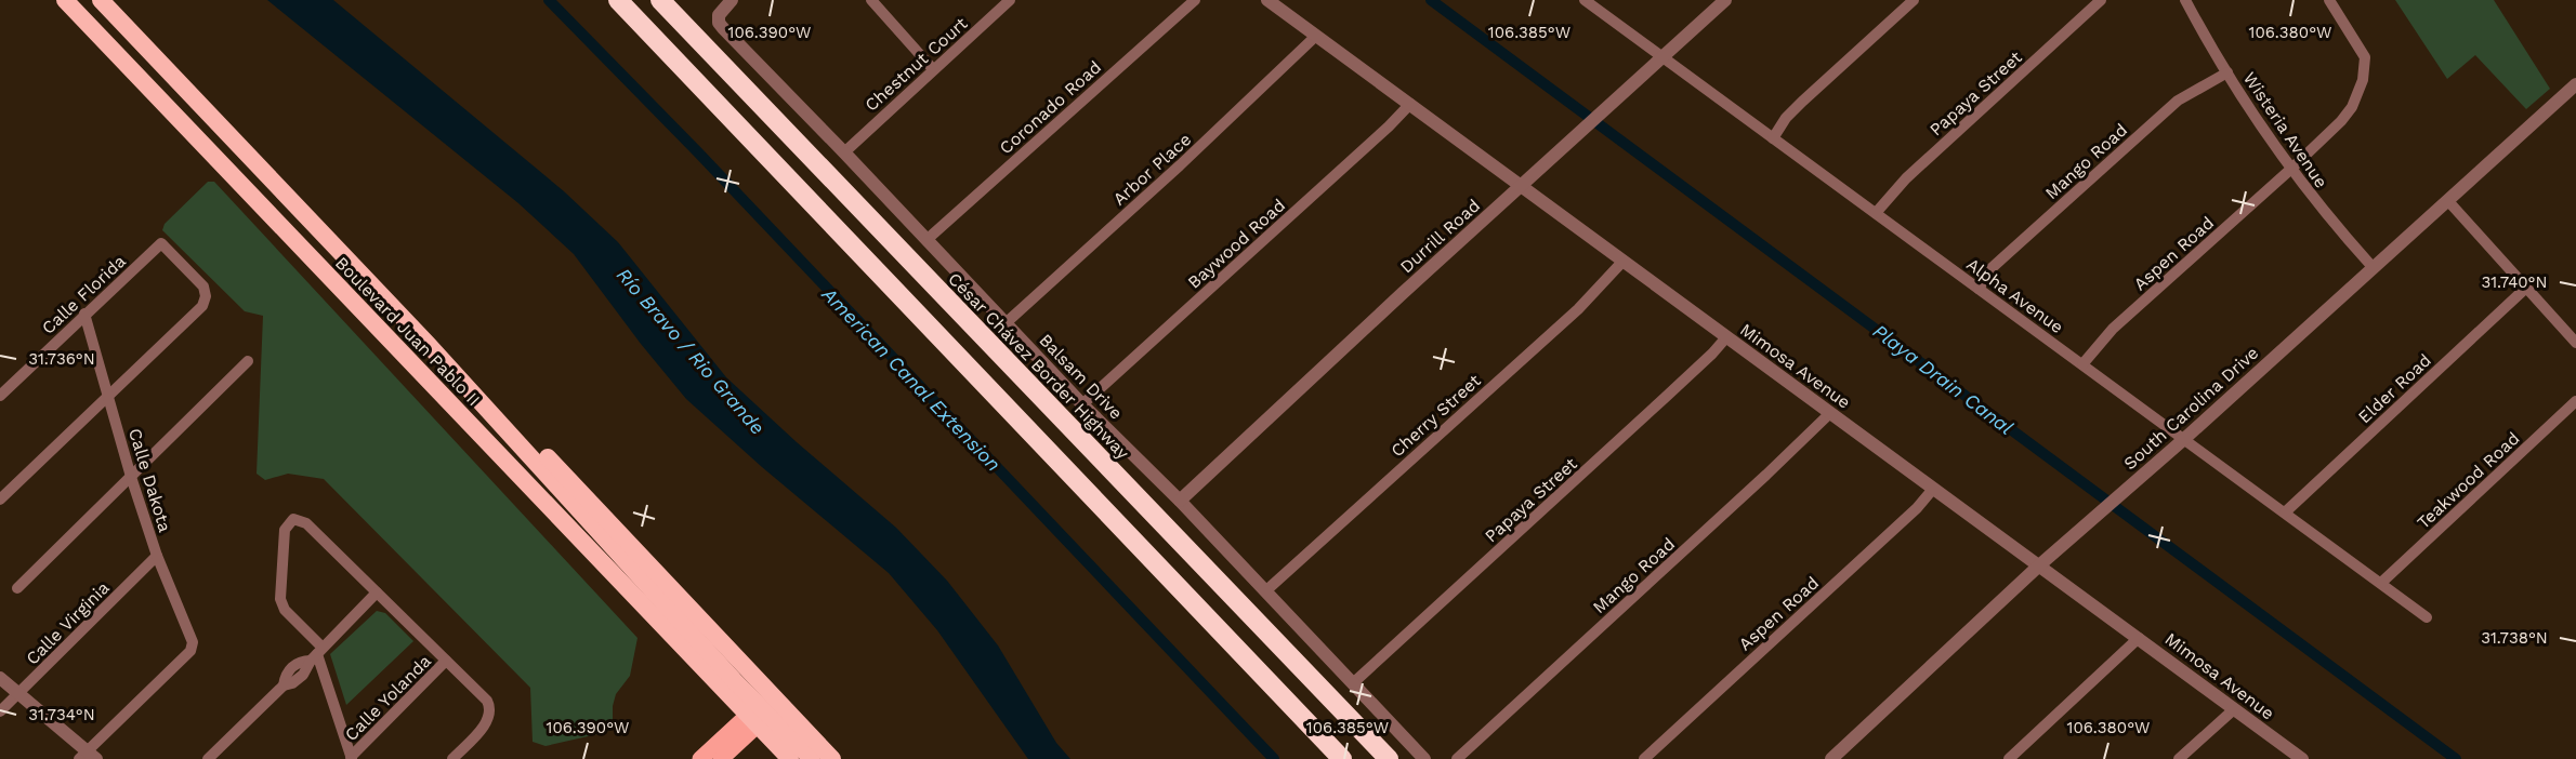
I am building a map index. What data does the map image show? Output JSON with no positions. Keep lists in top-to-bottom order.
{
  "streets": {
    "highway": ["Boulevard Juan Pablo II", "César Chávez Border Highway"],
    "street": [
      "Chestnut Court",
      "Papaya Street",
      "Coronado Road",
      "Wisteria Avenue",
      "Mango Road",
      "Arbor Place",
      "Durrill Road",
      "Baywood Road",
      "Aspen Road",
      "Calle Florida",
      "Alpha Avenue",
      "Mimosa Avenue",
      "Balsam Drive",
      "Elder Road",
      "South Carolina Drive",
      "Cherry Street",
      "Calle Dakota",
      "Teakwood Road",
      "Calle Virginia",
      "Calle Yolanda"
    ]
  },
  "crossings": [
    ["Chestnut Court", "Balsam Drive"],
    ["Papaya Street", "Alpha Avenue"],
    ["Papaya Street", "Mimosa Avenue"],
    ["Papaya Street", "Balsam Drive"],
    ["Coronado Road", "Balsam Drive"],
    ["Wisteria Avenue", "Mango Road"],
    ["Wisteria Avenue", "Aspen Road"],
    ["Wisteria Avenue", "South Carolina Drive"],
    ["Mango Road", "Alpha Avenue"],
    ["Mango Road", "Mimosa Avenue"],
    ["Arbor Place", "Mimosa Avenue"],
    ["Arbor Place", "Balsam Drive"],
    ["Durrill Road", "Alpha Avenue"],
    ["Durrill Road", "Mimosa Avenue"],
    ["Durrill Road", "Balsam Drive"],
    ["Baywood Road", "Mimosa Avenue"],
    ["Baywood Road", "Balsam Drive"],
    ["Aspen Road", "Alpha Avenue"],
    ["Aspen Road", "Mimosa Avenue"],
    ["Calle Florida", "Calle Dakota"],
    ["Alpha Avenue", "Elder Road"],
    ["Alpha Avenue", "South Carolina Drive"],
    ["Alpha Avenue", "Teakwood Road"],
    ["Mimosa Avenue", "South Carolina Drive"],
    ["Mimosa Avenue", "Cherry Street"],
    ["Balsam Drive", "Cherry Street"],
    ["Calle Dakota", "Calle Virginia"]
  ],
  "water": ["Río Bravo / Rio Grande", "American Canal Extension", "Playa Drain Canal"],
  "coordinates": [
    "106.380°W",
    "106.390°W",
    "106.385°W",
    "31.740°N",
    "31.736°N",
    "31.738°N",
    "31.734°N"
  ]
}
